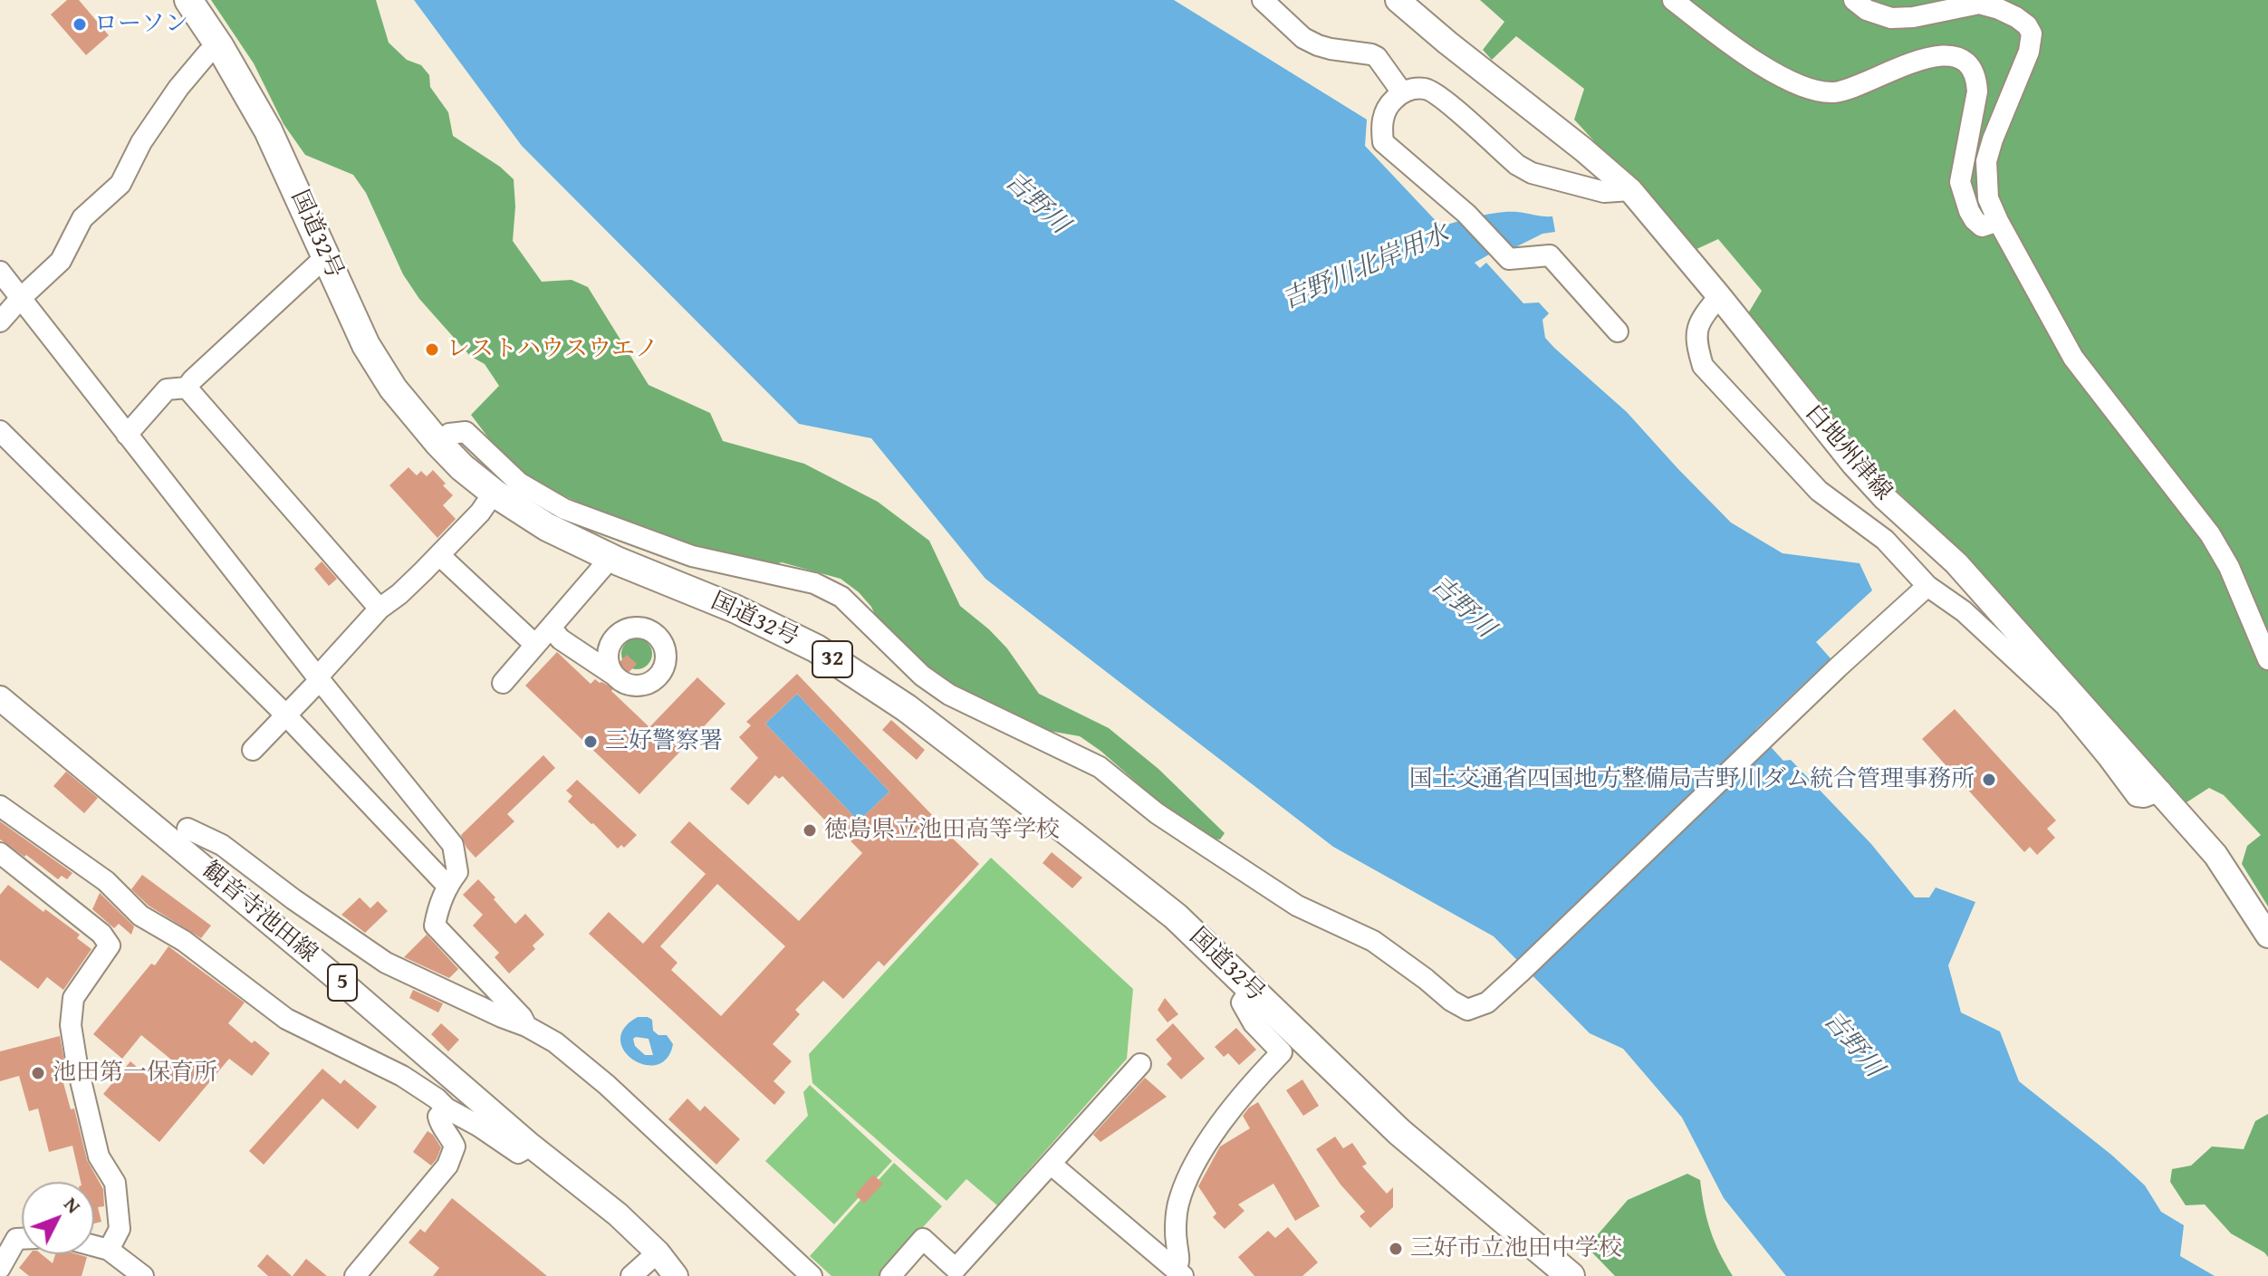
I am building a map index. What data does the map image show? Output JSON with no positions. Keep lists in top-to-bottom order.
{
  "streets": {
    "highway": ["国道32号", "32"],
    "main road": ["白地州津線", "観音寺池田線", "5"]
  },
  "water": ["吉野川", "吉野川北岸用水"],
  "places": [
    "ローソン",
    "レストハウスウエノ",
    "三好警察署",
    "国土交通省四国地方整備局吉野川ダム統合管理事務所",
    "徳島県立池田高等学校",
    "池田第一保育所",
    "三好市立池田中学校"
  ],
  "north": "top right"
}
